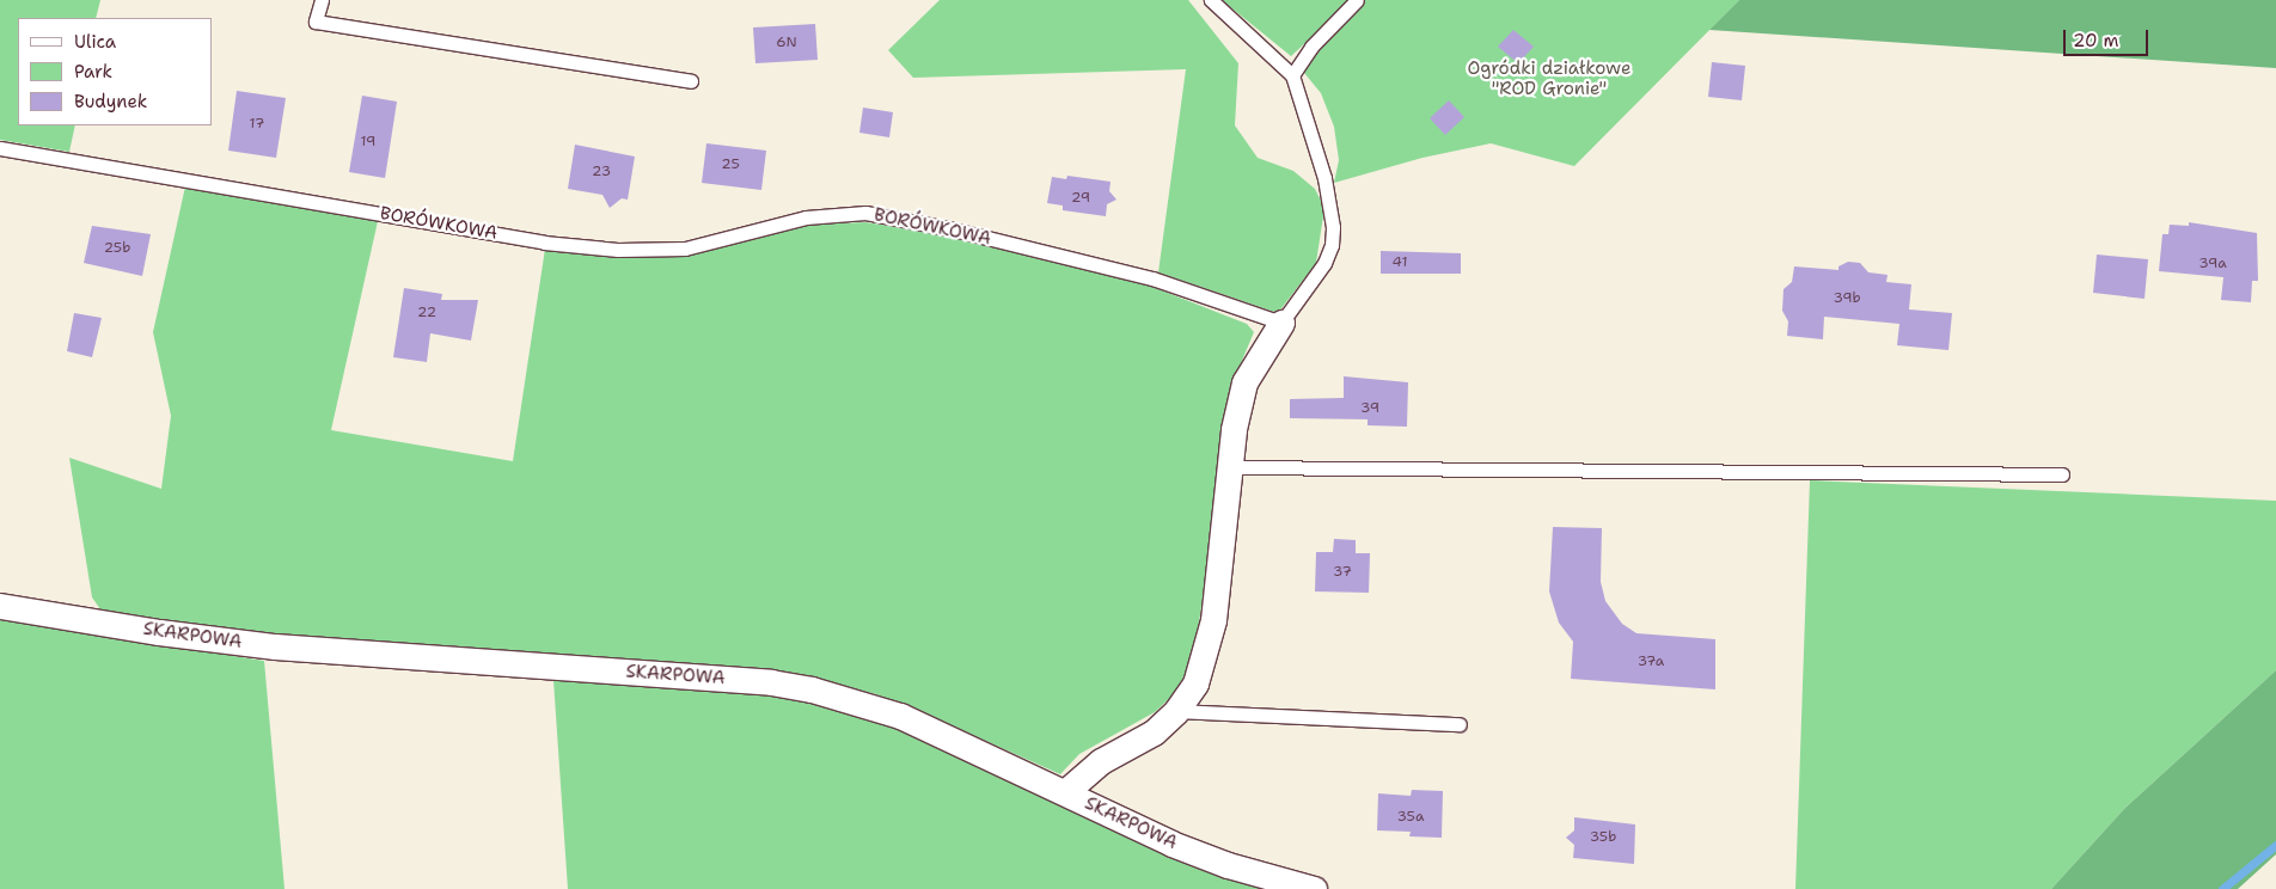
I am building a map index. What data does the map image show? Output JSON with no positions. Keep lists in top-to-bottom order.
{
  "streets": {
    "street": ["SKARPOWA"],
    "lane": ["BORÓWKOWA"]
  },
  "parks": ["Ogródki działkowe \"ROD Gronie\""],
  "house_numbers": [
    "6N",
    "17",
    "19",
    "25",
    "23",
    "29",
    "25b",
    "41",
    "39a",
    "39b",
    "22",
    "39",
    "37",
    "37a",
    "35a",
    "35b"
  ],
  "legend": ["Ulica", "Park", "Budynek"],
  "scale_bar": "20 m"
}
